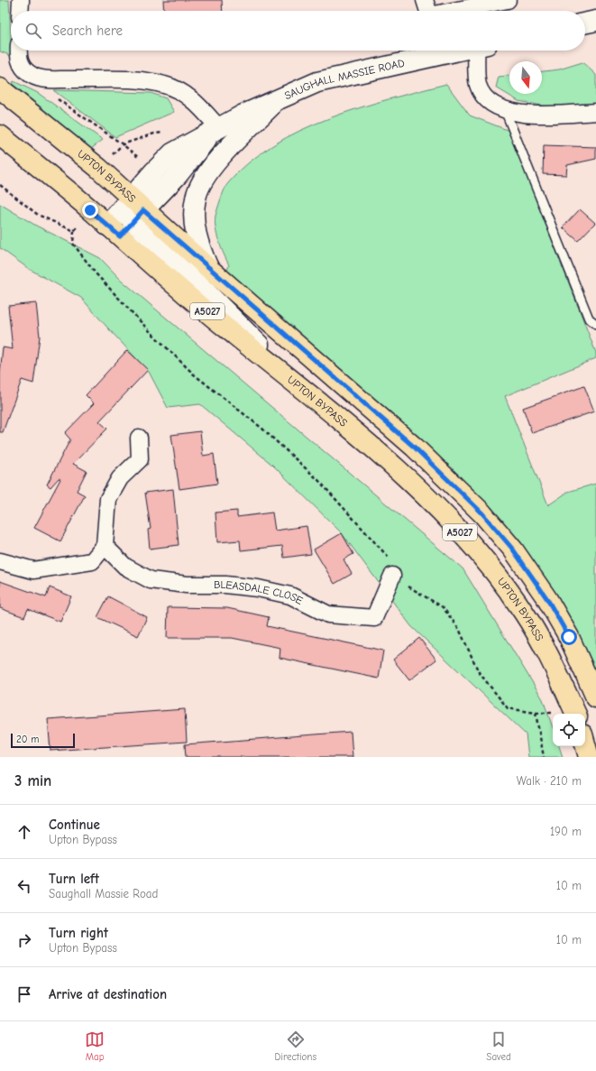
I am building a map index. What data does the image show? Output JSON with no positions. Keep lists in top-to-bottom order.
{
  "streets": {
    "main road": ["SAUGHALL MASSIE ROAD", "UPTON BYPASS", "A5027"],
    "street": ["BLEASDALE CLOSE"]
  },
  "crossings": [
    ["SAUGHALL MASSIE ROAD", "UPTON BYPASS"]
  ],
  "scale_bar": "20 m",
  "north": "bottom",
  "page": {
    "search": "Search here",
    "scale": "20 m",
    "heading": ["3 min", "Walk · 210 m"],
    "list": [
      ["Continue", "Upton Bypass", "190 m"],
      ["Turn left", "Saughall Massie Road", "10 m"],
      ["Turn right", "Upton Bypass", "10 m"],
      "Arrive at destination"
    ],
    "nav": ["Map", "Directions", "Saved"]
  }
}
